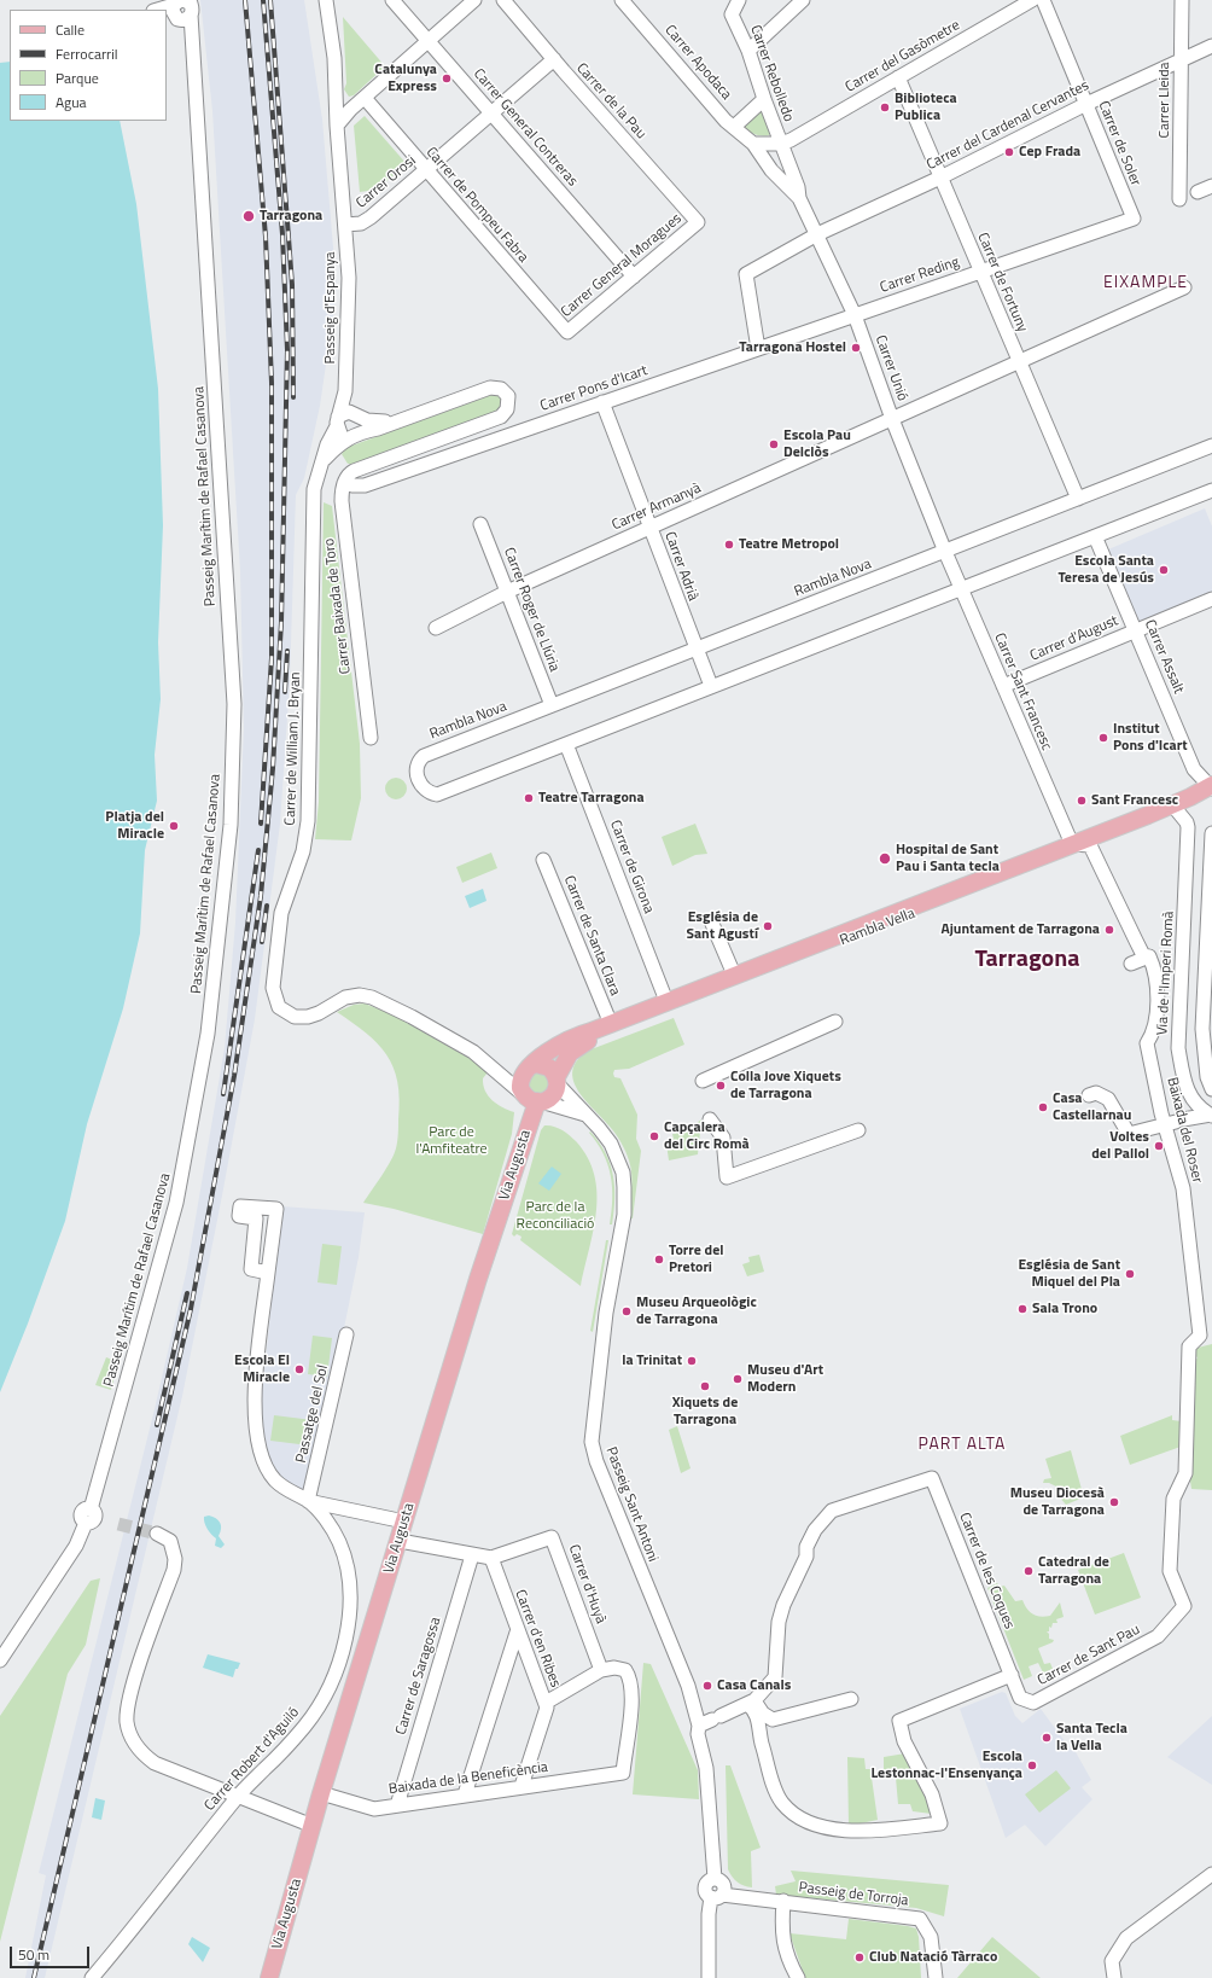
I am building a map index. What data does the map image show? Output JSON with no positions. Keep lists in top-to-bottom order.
{
  "streets": {
    "main road": ["Rambla Vella", "Via Augusta"],
    "street": [
      "Carrer del Gasòmetre",
      "Carrer Apodaca",
      "Carrer Rebolledo",
      "Carrer Lleida",
      "Carrer de la Pau",
      "Carrer del Cardenal Cervantes",
      "Carrer General Contreras",
      "Carrer de Soler",
      "Carrer Orosi",
      "Carrer de Pompeu Fabra",
      "Carrer General Moragues",
      "Carrer Reding",
      "Carrer de Fortuny",
      "Passeig d'Espanya",
      "Carrer Unió",
      "Carrer Pons d'Icart",
      "Passeig Marítim de Rafael Casanova",
      "Carrer Armanyà",
      "Carrer Adrià",
      "Rambla Nova",
      "Carrer Baixada de Toro",
      "Carrer Roger de Llúria",
      "Carrer d'August",
      "Carrer Assalt",
      "Carrer Sant Francesc",
      "Carrer de William J. Bryan",
      "Carrer de Girona",
      "Carrer de Santa Clara",
      "Via de l'Imperi Romà",
      "Baixada del Roser",
      "Passatge del Sol",
      "Passeig Sant Antoni",
      "Carrer de les Coques",
      "Carrer d'Huyà",
      "Carrer d'en Ribes",
      "Carrer de Sant Pau",
      "Carrer de Saragossa",
      "Carrer Robert d'Aguiló",
      "Baixada de la Beneficència",
      "Passeig de Torroja"
    ]
  },
  "crossings": [
    ["Carrer del Gasòmetre", "Carrer Rebolledo"],
    ["Carrer del Gasòmetre", "Carrer de Fortuny"],
    ["Carrer del Gasòmetre", "Carrer Unió"],
    ["Carrer Apodaca", "Carrer Unió"],
    ["Carrer Rebolledo", "Carrer Unió"],
    ["Carrer Lleida", "Carrer del Cardenal Cervantes"],
    ["Carrer de la Pau", "Carrer Orosi"],
    ["Carrer de la Pau", "Carrer General Moragues"],
    ["Carrer del Cardenal Cervantes", "Carrer de Soler"],
    ["Carrer del Cardenal Cervantes", "Carrer de Fortuny"],
    ["Carrer del Cardenal Cervantes", "Carrer Unió"],
    ["Carrer del Cardenal Cervantes", "Carrer Pons d'Icart"],
    ["Carrer General Contreras", "Carrer Orosi"],
    ["Carrer General Contreras", "Carrer General Moragues"],
    ["Carrer de Soler", "Carrer Reding"],
    ["Carrer Orosi", "Carrer de Pompeu Fabra"],
    ["Carrer Orosi", "Passeig d'Espanya"],
    ["Carrer de Pompeu Fabra", "Carrer General Moragues"],
    ["Carrer Reding", "Carrer de Fortuny"],
    ["Carrer Reding", "Carrer Unió"],
    ["Carrer Reding", "Carrer Pons d'Icart"],
    ["Carrer de Fortuny", "Carrer Armanyà"],
    ["Carrer de Fortuny", "Rambla Nova"],
    ["Passeig d'Espanya", "Carrer de William J. Bryan"],
    ["Carrer Unió", "Carrer Pons d'Icart"],
    ["Carrer Unió", "Carrer Armanyà"],
    ["Carrer Unió", "Rambla Nova"],
    ["Carrer Unió", "Carrer Sant Francesc"],
    ["Carrer Pons d'Icart", "Carrer Adrià"],
    ["Carrer Pons d'Icart", "Carrer Baixada de Toro"],
    ["Carrer Armanyà", "Carrer Adrià"],
    ["Carrer Armanyà", "Carrer Roger de Llúria"],
    ["Carrer Adrià", "Rambla Nova"],
    ["Rambla Nova", "Carrer Roger de Llúria"],
    ["Rambla Nova", "Carrer Assalt"],
    ["Rambla Nova", "Carrer Sant Francesc"],
    ["Rambla Nova", "Carrer de Girona"],
    ["Carrer d'August", "Carrer Assalt"],
    ["Carrer d'August", "Carrer Sant Francesc"],
    ["Carrer Assalt", "Rambla Vella"],
    ["Carrer Sant Francesc", "Rambla Vella"],
    ["Carrer de William J. Bryan", "Rambla Vella"],
    ["Carrer de William J. Bryan", "Via Augusta"],
    ["Carrer de William J. Bryan", "Passeig Sant Antoni"],
    ["Carrer de Girona", "Rambla Vella"],
    ["Rambla Vella", "Carrer de Santa Clara"],
    ["Rambla Vella", "Via de l'Imperi Romà"],
    ["Rambla Vella", "Via Augusta"],
    ["Rambla Vella", "Passeig Sant Antoni"],
    ["Baixada del Roser", "Carrer de Sant Pau"],
    ["Via Augusta", "Passeig Sant Antoni"],
    ["Via Augusta", "Carrer d'Huyà"],
    ["Via Augusta", "Baixada de la Beneficència"],
    ["Passatge del Sol", "Carrer Robert d'Aguiló"],
    ["Passeig Sant Antoni", "Passeig de Torroja"],
    ["Carrer de les Coques", "Carrer de Sant Pau"],
    ["Carrer d'Huyà", "Carrer d'en Ribes"],
    ["Carrer d'Huyà", "Carrer de Saragossa"],
    ["Carrer d'Huyà", "Baixada de la Beneficència"],
    ["Carrer d'en Ribes", "Baixada de la Beneficència"],
    ["Carrer de Saragossa", "Baixada de la Beneficència"]
  ],
  "districts": ["EIXAMPLE", "Tarragona", "PART ALTA"],
  "parks": ["Parc de l'Amfiteatre", "Parc de la Reconciliació"],
  "places": [
    "Catalunya Express",
    "Biblioteca Publica",
    "Cep Frada",
    "Tarragona",
    "Tarragona Hostel",
    "Escola Pau Delclòs",
    "Teatre Metropol",
    "Escola Santa Teresa de Jesús",
    "Institut Pons d'Icart",
    "Teatre Tarragona",
    "Sant Francesc",
    "Platja del Miracle",
    "Hospital de Sant Pau i Santa tecla",
    "Església de Sant Agustí",
    "Ajuntament de Tarragona",
    "Colla Jove Xiquets de Tarragona",
    "Casa Castellarnau",
    "Capçalera del Circ Romà",
    "Voltes del Pallol",
    "Torre del Pretori",
    "Església de Sant Miquel del Pla",
    "Sala Trono",
    "Museu Arqueològic de Tarragona",
    "la Trinitat",
    "Escola El Miracle",
    "Museu d'Art Modern",
    "Xiquets de Tarragona",
    "Museu Diocesà de Tarragona",
    "Catedral de Tarragona",
    "Casa Canals",
    "Santa Tecla la Vella",
    "Escola Lestonnac-l'Ensenyança",
    "Club Natació Tàrraco"
  ],
  "legend": [
    "Calle",
    "Ferrocarril",
    "Parque",
    "Agua"
  ],
  "scale_bar": "50 m"
}
